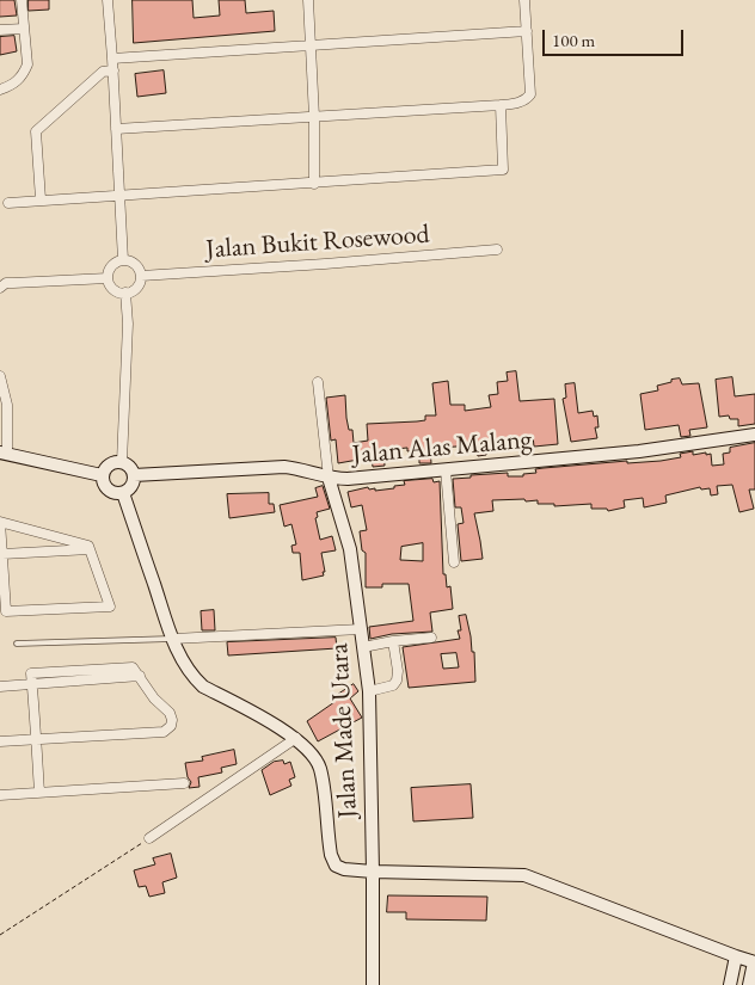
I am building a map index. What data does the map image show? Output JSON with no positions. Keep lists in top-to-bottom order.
{
  "streets": {
    "main road": ["Jalan Alas Malang", "Jalan Made Utara"],
    "street": ["Jalan Bukit Rosewood"]
  },
  "crossings": [
    ["Jalan Alas Malang", "Jalan Made Utara"]
  ],
  "scale_bar": "100 m"
}
